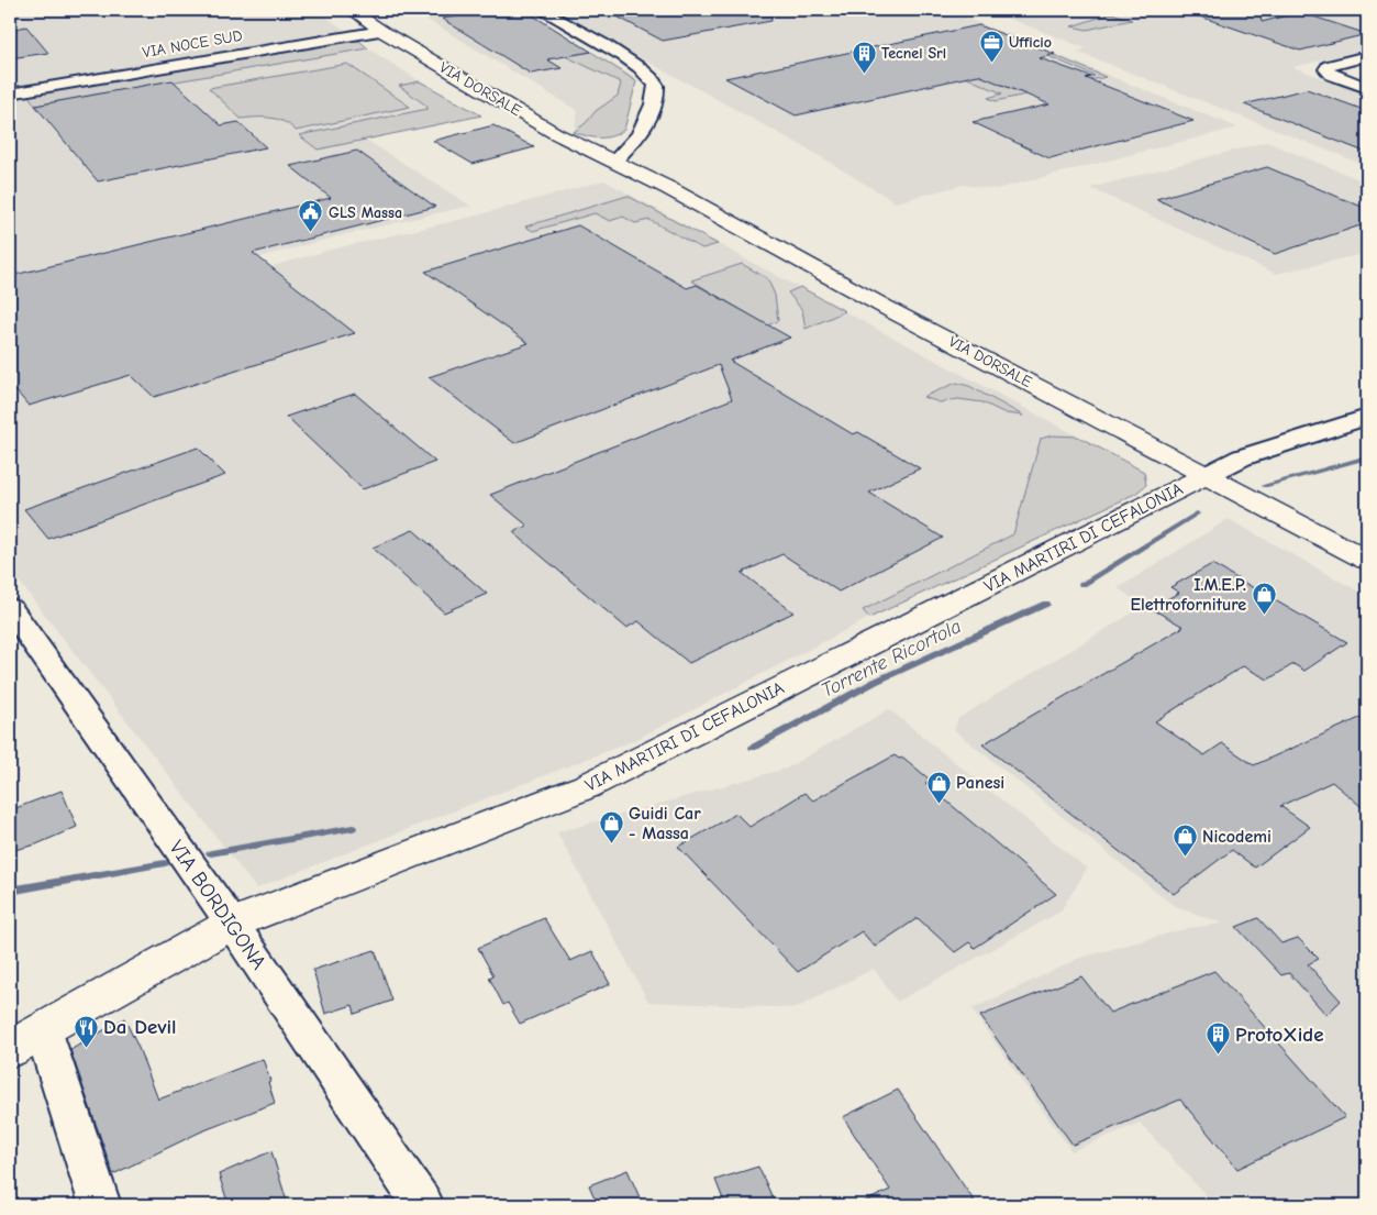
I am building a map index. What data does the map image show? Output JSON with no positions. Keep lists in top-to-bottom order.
{
  "streets": {
    "street": [
      "VIA NOCE SUD",
      "VIA DORSALE",
      "VIA MARTIRI DI CEFALONIA",
      "VIA BORDIGONA"
    ]
  },
  "crossings": [
    ["VIA NOCE SUD", "VIA DORSALE"],
    ["VIA DORSALE", "VIA MARTIRI DI CEFALONIA"],
    ["VIA MARTIRI DI CEFALONIA", "VIA BORDIGONA"]
  ],
  "water": ["Torrente Ricortola"],
  "places": {
    "office": ["Ufficio"],
    "building": ["Tecnel Srl", "ProtoXide"],
    "public building": ["GLS Massa"],
    "shop": [
      "I.M.E.P. Elettroforniture",
      "Panesi",
      "Guidi Car - Massa",
      "Nicodemi"
    ],
    "restaurant": ["Da Devil"]
  }
}
